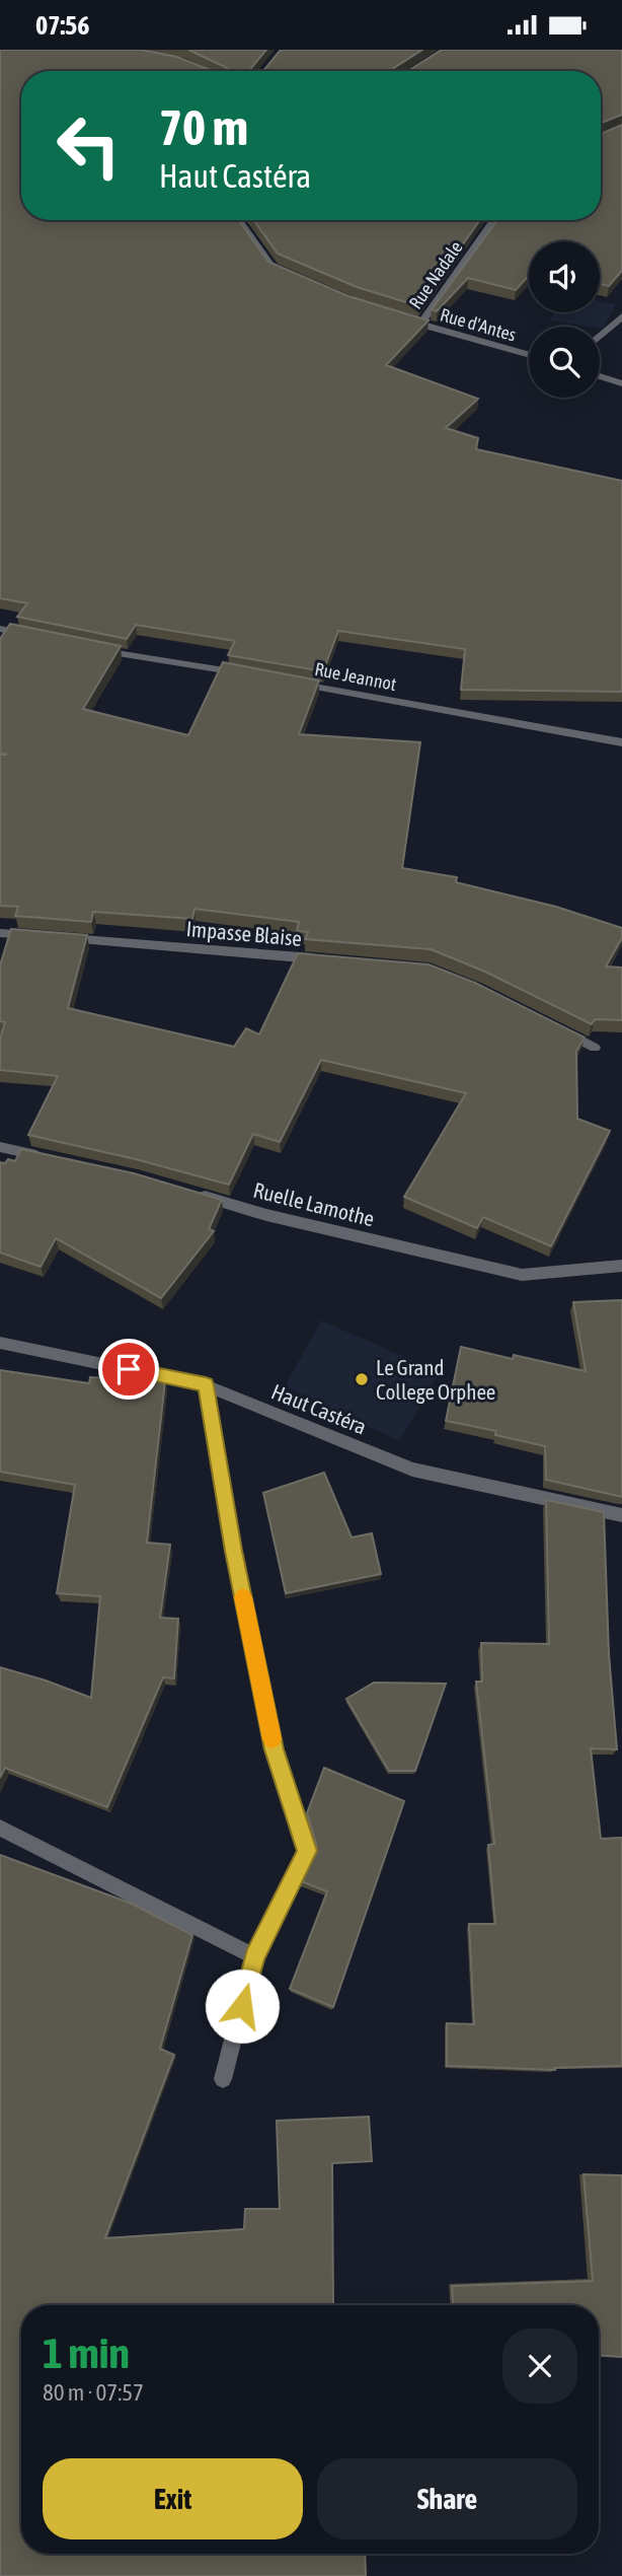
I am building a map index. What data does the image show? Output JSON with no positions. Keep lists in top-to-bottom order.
{
  "streets": {
    "street": [
      "Rue Nadale",
      "Rue d'Antes",
      "Rue Jeannot",
      "Impasse Blaise",
      "Ruelle Lamothe",
      "Haut Castéra"
    ]
  },
  "crossings": [
    ["Rue Nadale", "Rue d'Antes"]
  ],
  "places": ["Le Grand College Orphee"],
  "page": {
    "status": "07:56",
    "turn": ["70 m", "Haut Castéra"],
    "heading": ["1 min", "80 m · 07:57"],
    "buttons": ["Exit", "Share"]
  }
}
